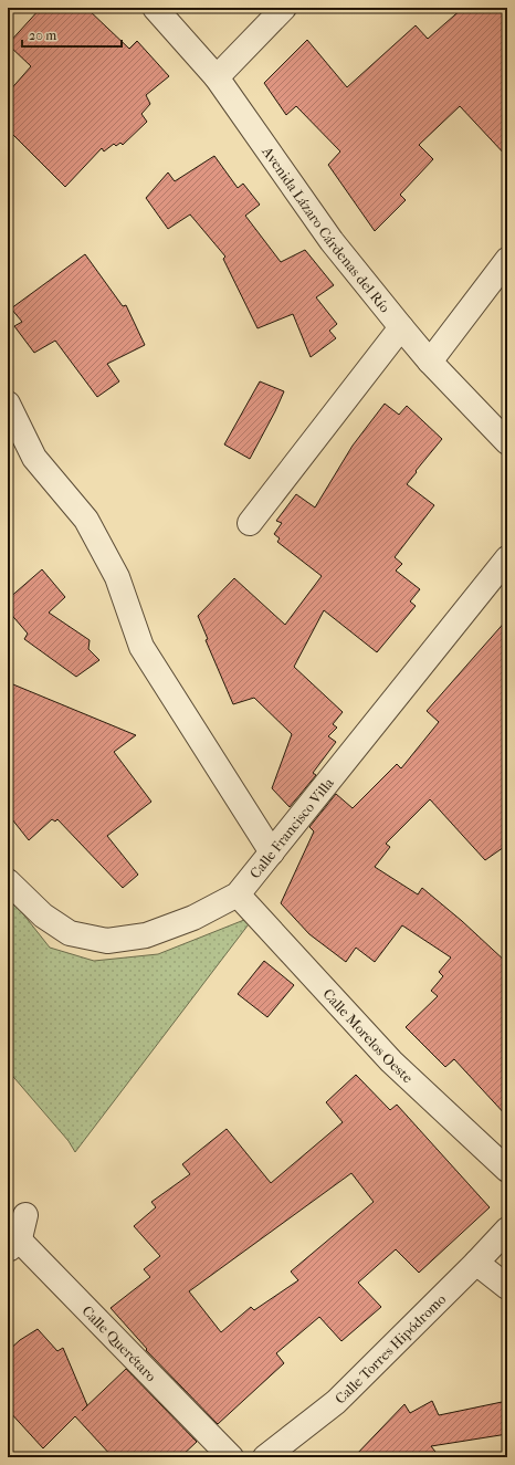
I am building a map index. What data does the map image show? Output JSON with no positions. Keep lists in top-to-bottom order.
{
  "streets": {
    "street": [
      "Avenida Lázaro Cárdenas del Río",
      "Calle Francisco Villa",
      "Calle Morelos Oeste",
      "Calle Querétaro",
      "Calle Torres Hipódromo"
    ]
  },
  "crossings": [
    ["Calle Francisco Villa", "Calle Morelos Oeste"]
  ],
  "scale_bar": "20 m"
}
